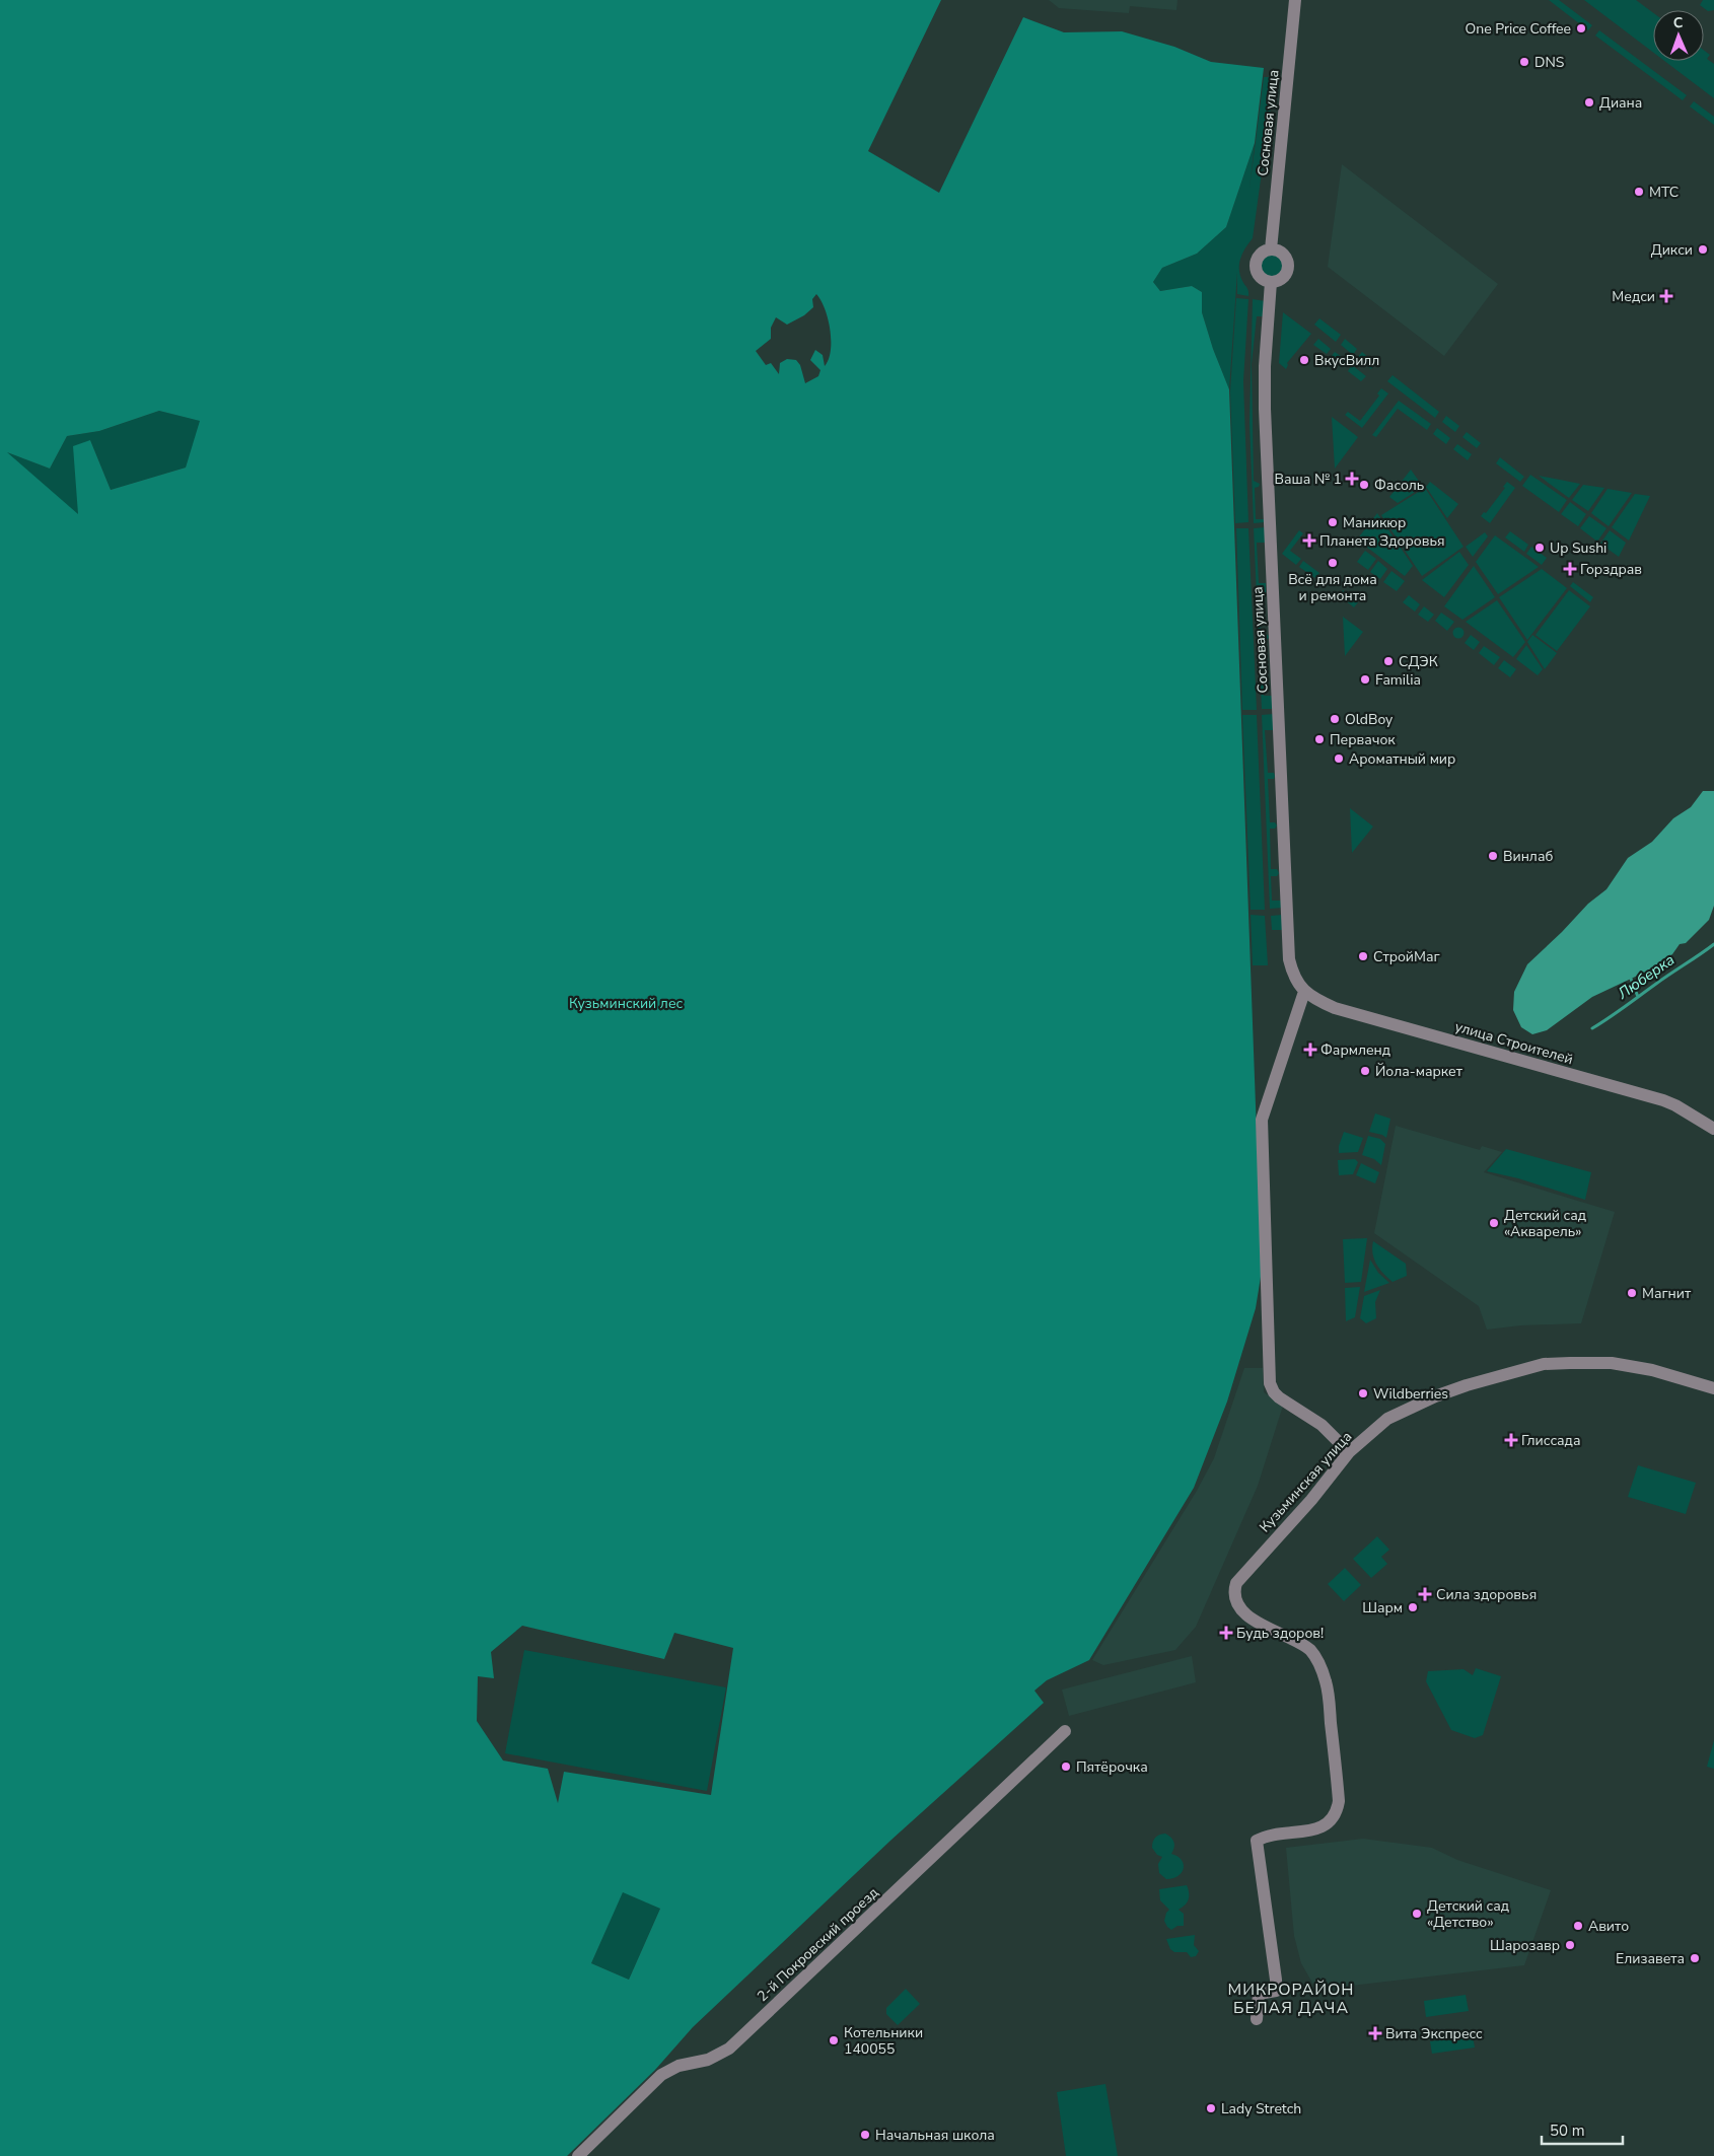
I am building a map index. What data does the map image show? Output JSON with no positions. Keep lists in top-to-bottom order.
{
  "streets": {
    "street": [
      "Сосновая улица",
      "улица Строителей",
      "Кузьминская улица",
      "2-й Покровский проезд"
    ]
  },
  "crossings": [
    ["Сосновая улица", "улица Строителей"]
  ],
  "districts": ["МИКРОРАЙОН БЕЛАЯ ДАЧА"],
  "water": ["Люберка"],
  "parks": ["Кузьминский лес"],
  "places": {
    "other": [
      "One Price Coffee",
      "DNS",
      "Диана",
      "МТС",
      "Дикси",
      "ВкусВилл",
      "Фасоль",
      "Маникюр",
      "Up Sushi",
      "Всё для дома и ремонта",
      "СДЭК",
      "Familia",
      "OldBoy",
      "Первачок",
      "Ароматный мир",
      "Винлаб",
      "СтройМаг",
      "Йола-маркет",
      "Детский сад «Акварель»",
      "Магнит",
      "Wildberries",
      "Шарм",
      "Пятёрочка",
      "Детский сад «Детство»",
      "Авито",
      "Шарозавр",
      "Елизавета",
      "Котельники 140055",
      "Lady Stretch",
      "Начальная школа"
    ],
    "health": [
      "Медси",
      "Ваша № 1",
      "Планета Здоровья",
      "Горздрав",
      "Фармленд",
      "Глиссада",
      "Сила здоровья",
      "Будь здоров!",
      "Вита Экспресс"
    ]
  },
  "scale_bar": "50 m",
  "north": "top"
}
